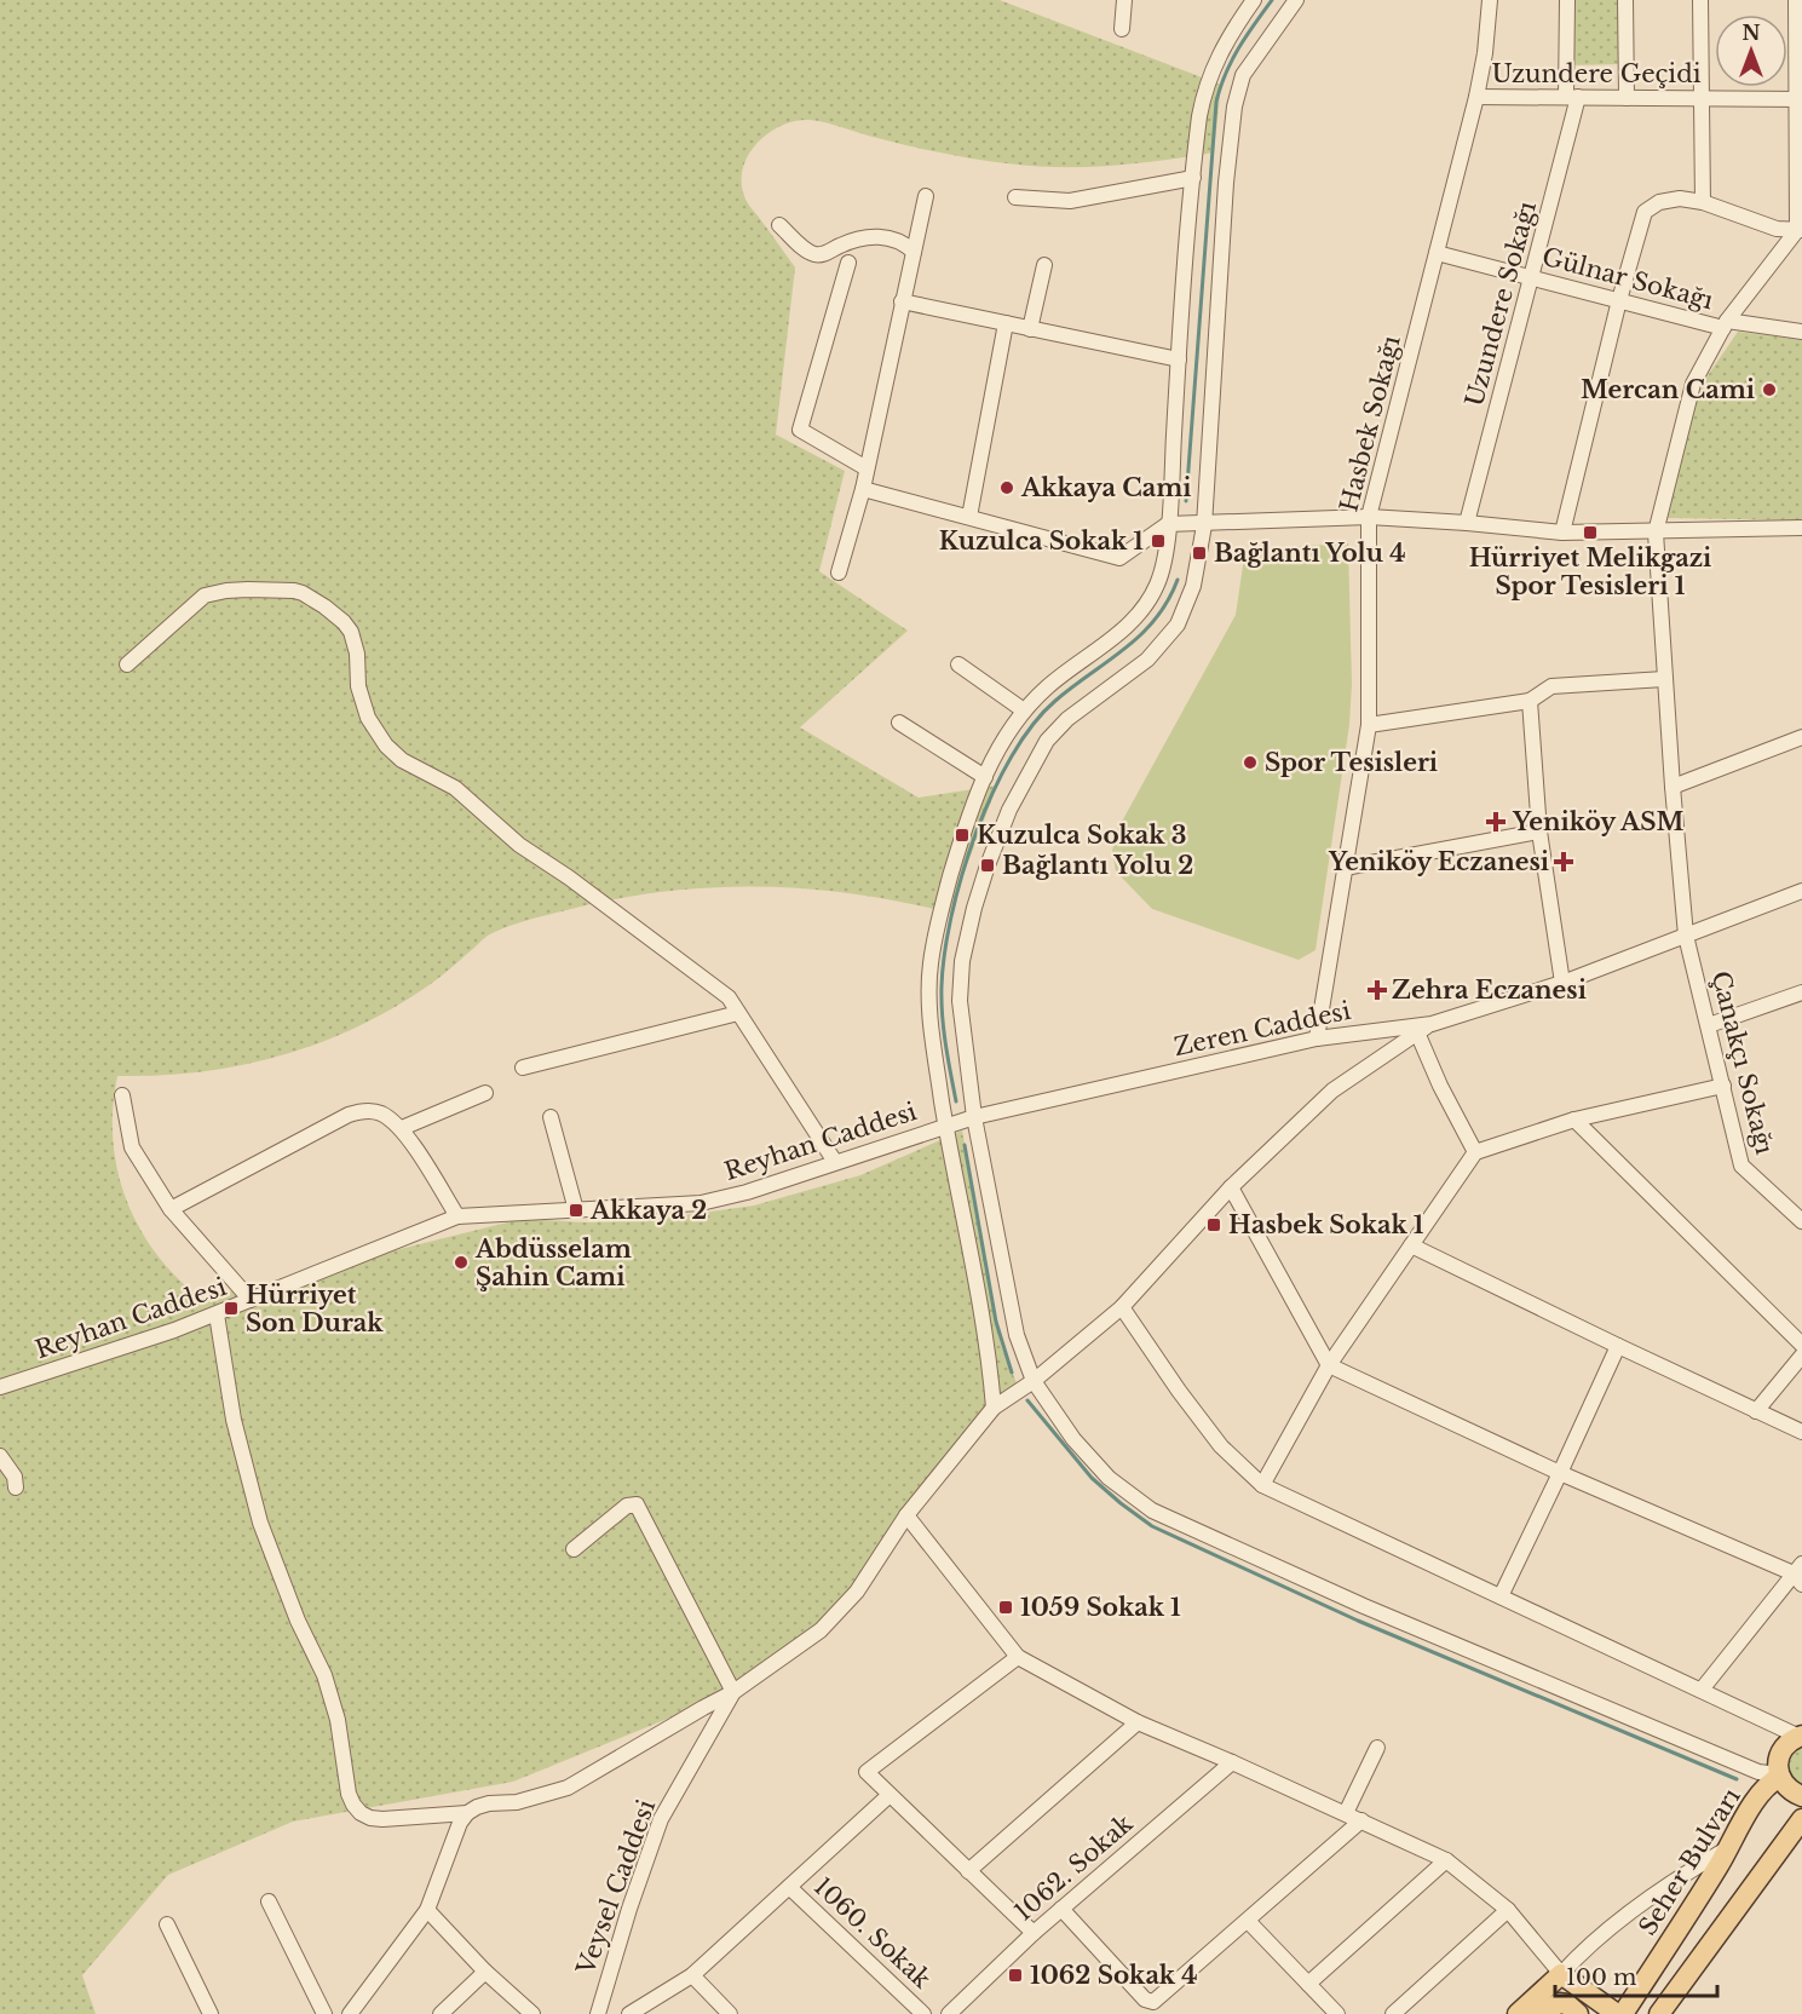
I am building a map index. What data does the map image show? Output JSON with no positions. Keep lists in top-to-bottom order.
{
  "streets": {
    "main road": ["Seher Bulvarı"],
    "street": [
      "Uzundere Geçidi",
      "Gülnar Sokağı",
      "Uzundere Sokağı",
      "Hasbek Sokağı",
      "Zeren Caddesi",
      "Çanakçı Sokağı",
      "Reyhan Caddesi",
      "1062. Sokak",
      "Veysel Caddesi",
      "1060. Sokak"
    ]
  },
  "crossings": [
    ["Uzundere Geçidi", "Uzundere Sokağı"],
    ["Uzundere Geçidi", "Hasbek Sokağı"],
    ["Gülnar Sokağı", "Uzundere Sokağı"],
    ["Gülnar Sokağı", "Hasbek Sokağı"],
    ["Gülnar Sokağı", "Çanakçı Sokağı"],
    ["Hasbek Sokağı", "Zeren Caddesi"],
    ["Zeren Caddesi", "Çanakçı Sokağı"],
    ["Zeren Caddesi", "Reyhan Caddesi"],
    ["Zeren Caddesi", "Veysel Caddesi"]
  ],
  "places": {
    "other": [
      "Mercan Cami",
      "Akkaya Cami",
      "Spor Tesisleri",
      "Abdüsselam Şahin Cami"
    ],
    "transit": [
      "Hürriyet Melikgazi Spor Tesisleri 1",
      "Kuzulca Sokak 1",
      "Bağlantı Yolu 4",
      "Kuzulca Sokak 3",
      "Bağlantı Yolu 2",
      "Akkaya 2",
      "Hasbek Sokak 1",
      "Hürriyet Son Durak",
      "1059 Sokak 1",
      "1062 Sokak 4"
    ],
    "health": ["Yeniköy ASM", "Yeniköy Eczanesi", "Zehra Eczanesi"]
  },
  "scale_bar": "100 m",
  "north": "top"
}
